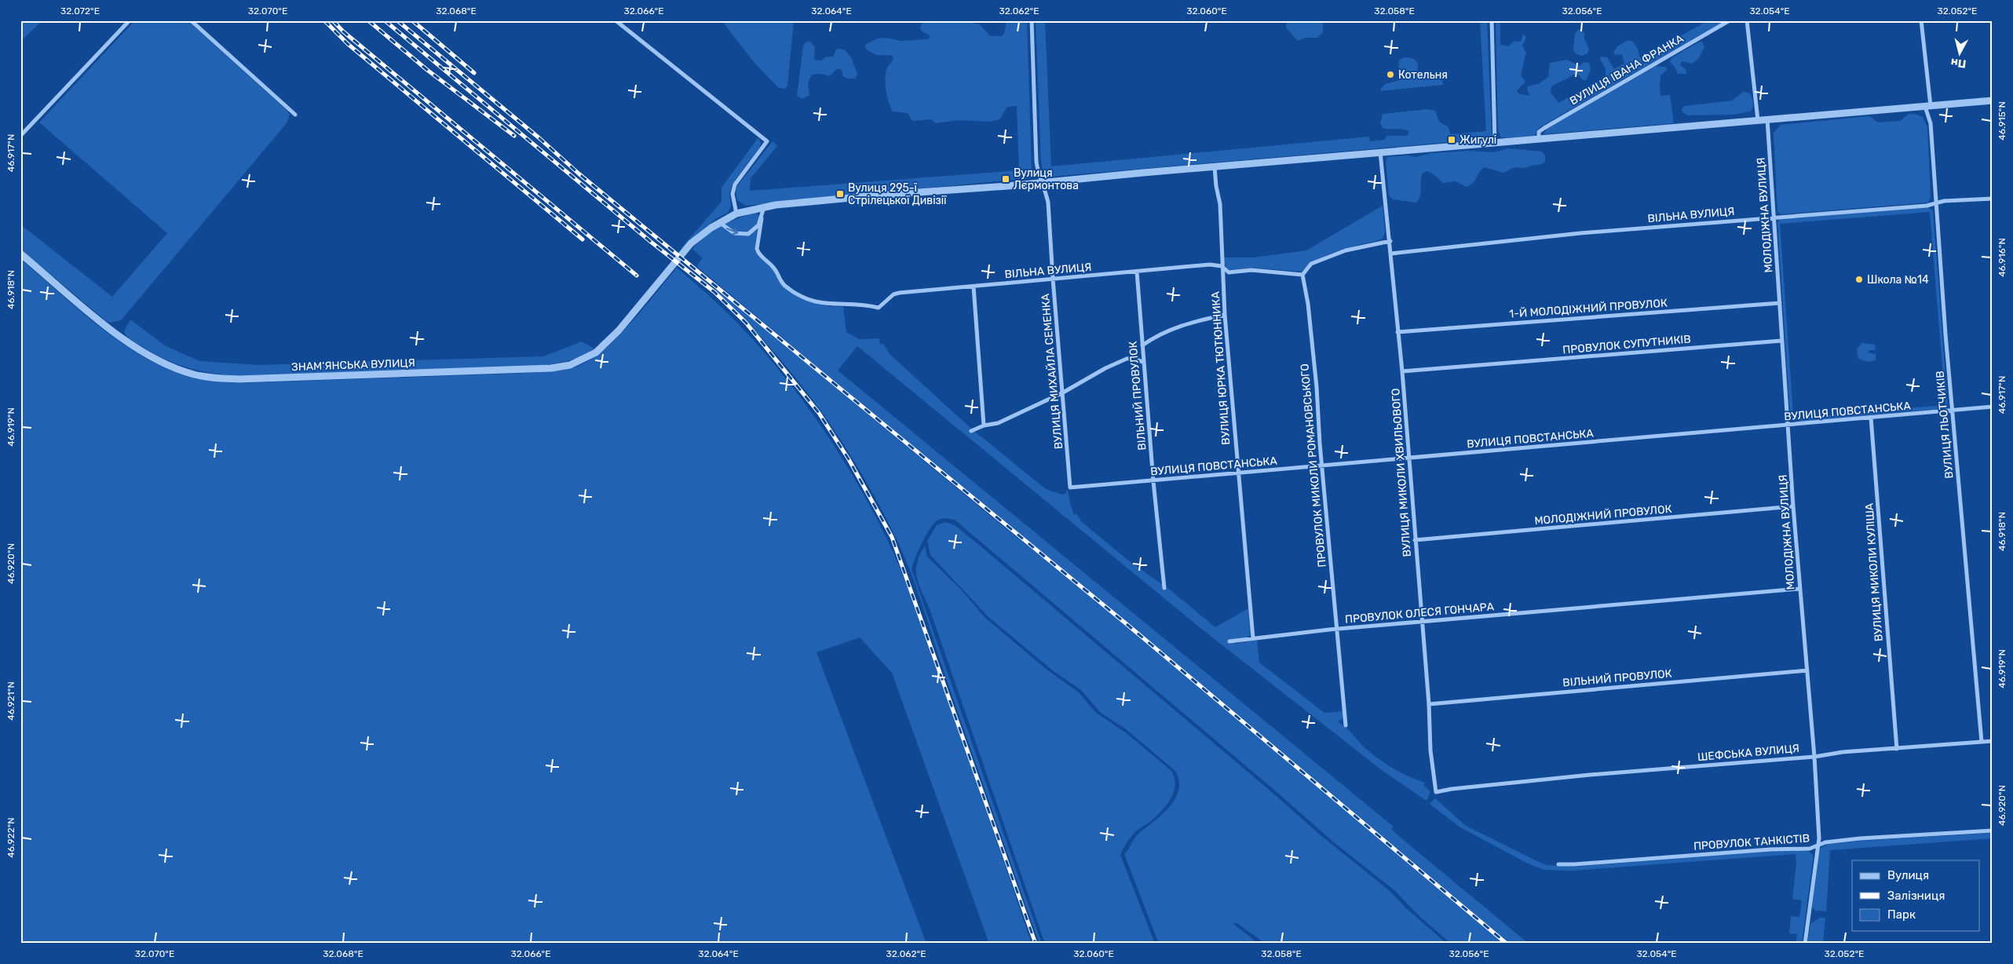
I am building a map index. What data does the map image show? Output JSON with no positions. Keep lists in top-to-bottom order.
{
  "streets": {
    "street": [
      "ВУЛИЦЯ ІВАНА ФРАНКА",
      "ВІЛЬНА ВУЛИЦЯ",
      "МОЛОДІЖНА ВУЛИЦЯ",
      "1-Й МОЛОДІЖНИЙ ПРОВУЛОК",
      "ПРОВУЛОК СУПУТНИКІВ",
      "ЗНАМ'ЯНСЬКА ВУЛИЦЯ",
      "ВУЛИЦЯ ЮРКА ТЮТЮННИКА",
      "ВУЛИЦЯ МИХАЙЛА СЕМЕНКА",
      "ВІЛЬНИЙ ПРОВУЛОК",
      "ВУЛИЦЯ ПОВСТАНСЬКА",
      "ВУЛИЦЯ ЛЬОТЧИКІВ",
      "ПРОВУЛОК МИКОЛИ РОМАНОВСЬКОГО",
      "ВУЛИЦЯ МИКОЛИ ХВИЛЬОВОГО",
      "МОЛОДІЖНИЙ ПРОВУЛОК",
      "ВУЛИЦЯ МИКОЛИ КУЛІША",
      "ПРОВУЛОК ОЛЕСЯ ГОНЧАРА",
      "ШЕФСЬКА ВУЛИЦЯ",
      "ПРОВУЛОК ТАНКІСТІВ"
    ]
  },
  "crossings": [
    ["ВУЛИЦЯ ІВАНА ФРАНКА", "ЗНАМ'ЯНСЬКА ВУЛИЦЯ"],
    ["ВІЛЬНА ВУЛИЦЯ", "МОЛОДІЖНА ВУЛИЦЯ"],
    ["ВІЛЬНА ВУЛИЦЯ", "ЗНАМ'ЯНСЬКА ВУЛИЦЯ"],
    ["ВІЛЬНА ВУЛИЦЯ", "ВУЛИЦЯ ЮРКА ТЮТЮННИКА"],
    ["ВІЛЬНА ВУЛИЦЯ", "ВУЛИЦЯ МИХАЙЛА СЕМЕНКА"],
    ["ВІЛЬНА ВУЛИЦЯ", "ВІЛЬНИЙ ПРОВУЛОК"],
    ["ВІЛЬНА ВУЛИЦЯ", "ВУЛИЦЯ ЛЬОТЧИКІВ"],
    ["ВІЛЬНА ВУЛИЦЯ", "ПРОВУЛОК МИКОЛИ РОМАНОВСЬКОГО"],
    ["ВІЛЬНА ВУЛИЦЯ", "ВУЛИЦЯ МИКОЛИ ХВИЛЬОВОГО"],
    ["МОЛОДІЖНА ВУЛИЦЯ", "1-Й МОЛОДІЖНИЙ ПРОВУЛОК"],
    ["МОЛОДІЖНА ВУЛИЦЯ", "ПРОВУЛОК СУПУТНИКІВ"],
    ["МОЛОДІЖНА ВУЛИЦЯ", "ЗНАМ'ЯНСЬКА ВУЛИЦЯ"],
    ["МОЛОДІЖНА ВУЛИЦЯ", "ВІЛЬНИЙ ПРОВУЛОК"],
    ["МОЛОДІЖНА ВУЛИЦЯ", "ВУЛИЦЯ ПОВСТАНСЬКА"],
    ["МОЛОДІЖНА ВУЛИЦЯ", "МОЛОДІЖНИЙ ПРОВУЛОК"],
    ["МОЛОДІЖНА ВУЛИЦЯ", "ПРОВУЛОК ОЛЕСЯ ГОНЧАРА"],
    ["МОЛОДІЖНА ВУЛИЦЯ", "ШЕФСЬКА ВУЛИЦЯ"],
    ["МОЛОДІЖНА ВУЛИЦЯ", "ПРОВУЛОК ТАНКІСТІВ"],
    ["1-Й МОЛОДІЖНИЙ ПРОВУЛОК", "ВУЛИЦЯ МИКОЛИ ХВИЛЬОВОГО"],
    ["ПРОВУЛОК СУПУТНИКІВ", "ВУЛИЦЯ МИКОЛИ ХВИЛЬОВОГО"],
    ["ЗНАМ'ЯНСЬКА ВУЛИЦЯ", "ВУЛИЦЯ ЮРКА ТЮТЮННИКА"],
    ["ЗНАМ'ЯНСЬКА ВУЛИЦЯ", "ВУЛИЦЯ МИХАЙЛА СЕМЕНКА"],
    ["ЗНАМ'ЯНСЬКА ВУЛИЦЯ", "ВУЛИЦЯ ЛЬОТЧИКІВ"],
    ["ЗНАМ'ЯНСЬКА ВУЛИЦЯ", "ВУЛИЦЯ МИКОЛИ ХВИЛЬОВОГО"],
    ["ВУЛИЦЯ ЮРКА ТЮТЮННИКА", "ВУЛИЦЯ ПОВСТАНСЬКА"],
    ["ВУЛИЦЯ ЮРКА ТЮТЮННИКА", "ПРОВУЛОК ОЛЕСЯ ГОНЧАРА"],
    ["ВУЛИЦЯ МИХАЙЛА СЕМЕНКА", "ВУЛИЦЯ ПОВСТАНСЬКА"],
    ["ВІЛЬНИЙ ПРОВУЛОК", "ВУЛИЦЯ ПОВСТАНСЬКА"],
    ["ВІЛЬНИЙ ПРОВУЛОК", "ВУЛИЦЯ МИКОЛИ ХВИЛЬОВОГО"],
    ["ВУЛИЦЯ ПОВСТАНСЬКА", "ВУЛИЦЯ ЛЬОТЧИКІВ"],
    ["ВУЛИЦЯ ПОВСТАНСЬКА", "ПРОВУЛОК МИКОЛИ РОМАНОВСЬКОГО"],
    ["ВУЛИЦЯ ПОВСТАНСЬКА", "ВУЛИЦЯ МИКОЛИ ХВИЛЬОВОГО"],
    ["ВУЛИЦЯ ПОВСТАНСЬКА", "ВУЛИЦЯ МИКОЛИ КУЛІША"],
    ["ВУЛИЦЯ ЛЬОТЧИКІВ", "ШЕФСЬКА ВУЛИЦЯ"],
    ["ПРОВУЛОК МИКОЛИ РОМАНОВСЬКОГО", "ПРОВУЛОК ОЛЕСЯ ГОНЧАРА"],
    ["ВУЛИЦЯ МИКОЛИ ХВИЛЬОВОГО", "МОЛОДІЖНИЙ ПРОВУЛОК"],
    ["ВУЛИЦЯ МИКОЛИ ХВИЛЬОВОГО", "ПРОВУЛОК ОЛЕСЯ ГОНЧАРА"],
    ["ВУЛИЦЯ МИКОЛИ ХВИЛЬОВОГО", "ШЕФСЬКА ВУЛИЦЯ"],
    ["ВУЛИЦЯ МИКОЛИ КУЛІША", "ШЕФСЬКА ВУЛИЦЯ"]
  ],
  "places": {
    "other": ["Котельня", "Школа №14"],
    "transit": ["Жигулі", "Вулиця Лєрмонтова", "Вулиця 295-ї Стрілецької Дивізії"]
  },
  "legend": ["Вулиця", "Залізниця", "Парк"],
  "north": "bottom",
  "coordinates": [
    "32.072°E",
    "32.070°E",
    "32.068°E",
    "32.066°E",
    "32.064°E",
    "32.062°E",
    "32.060°E",
    "32.058°E",
    "32.056°E",
    "32.054°E",
    "32.052°E",
    "46.915°N",
    "46.917°N",
    "46.916°N",
    "46.918°N",
    "46.919°N",
    "46.920°N",
    "46.921°N",
    "46.922°N"
  ]
}
